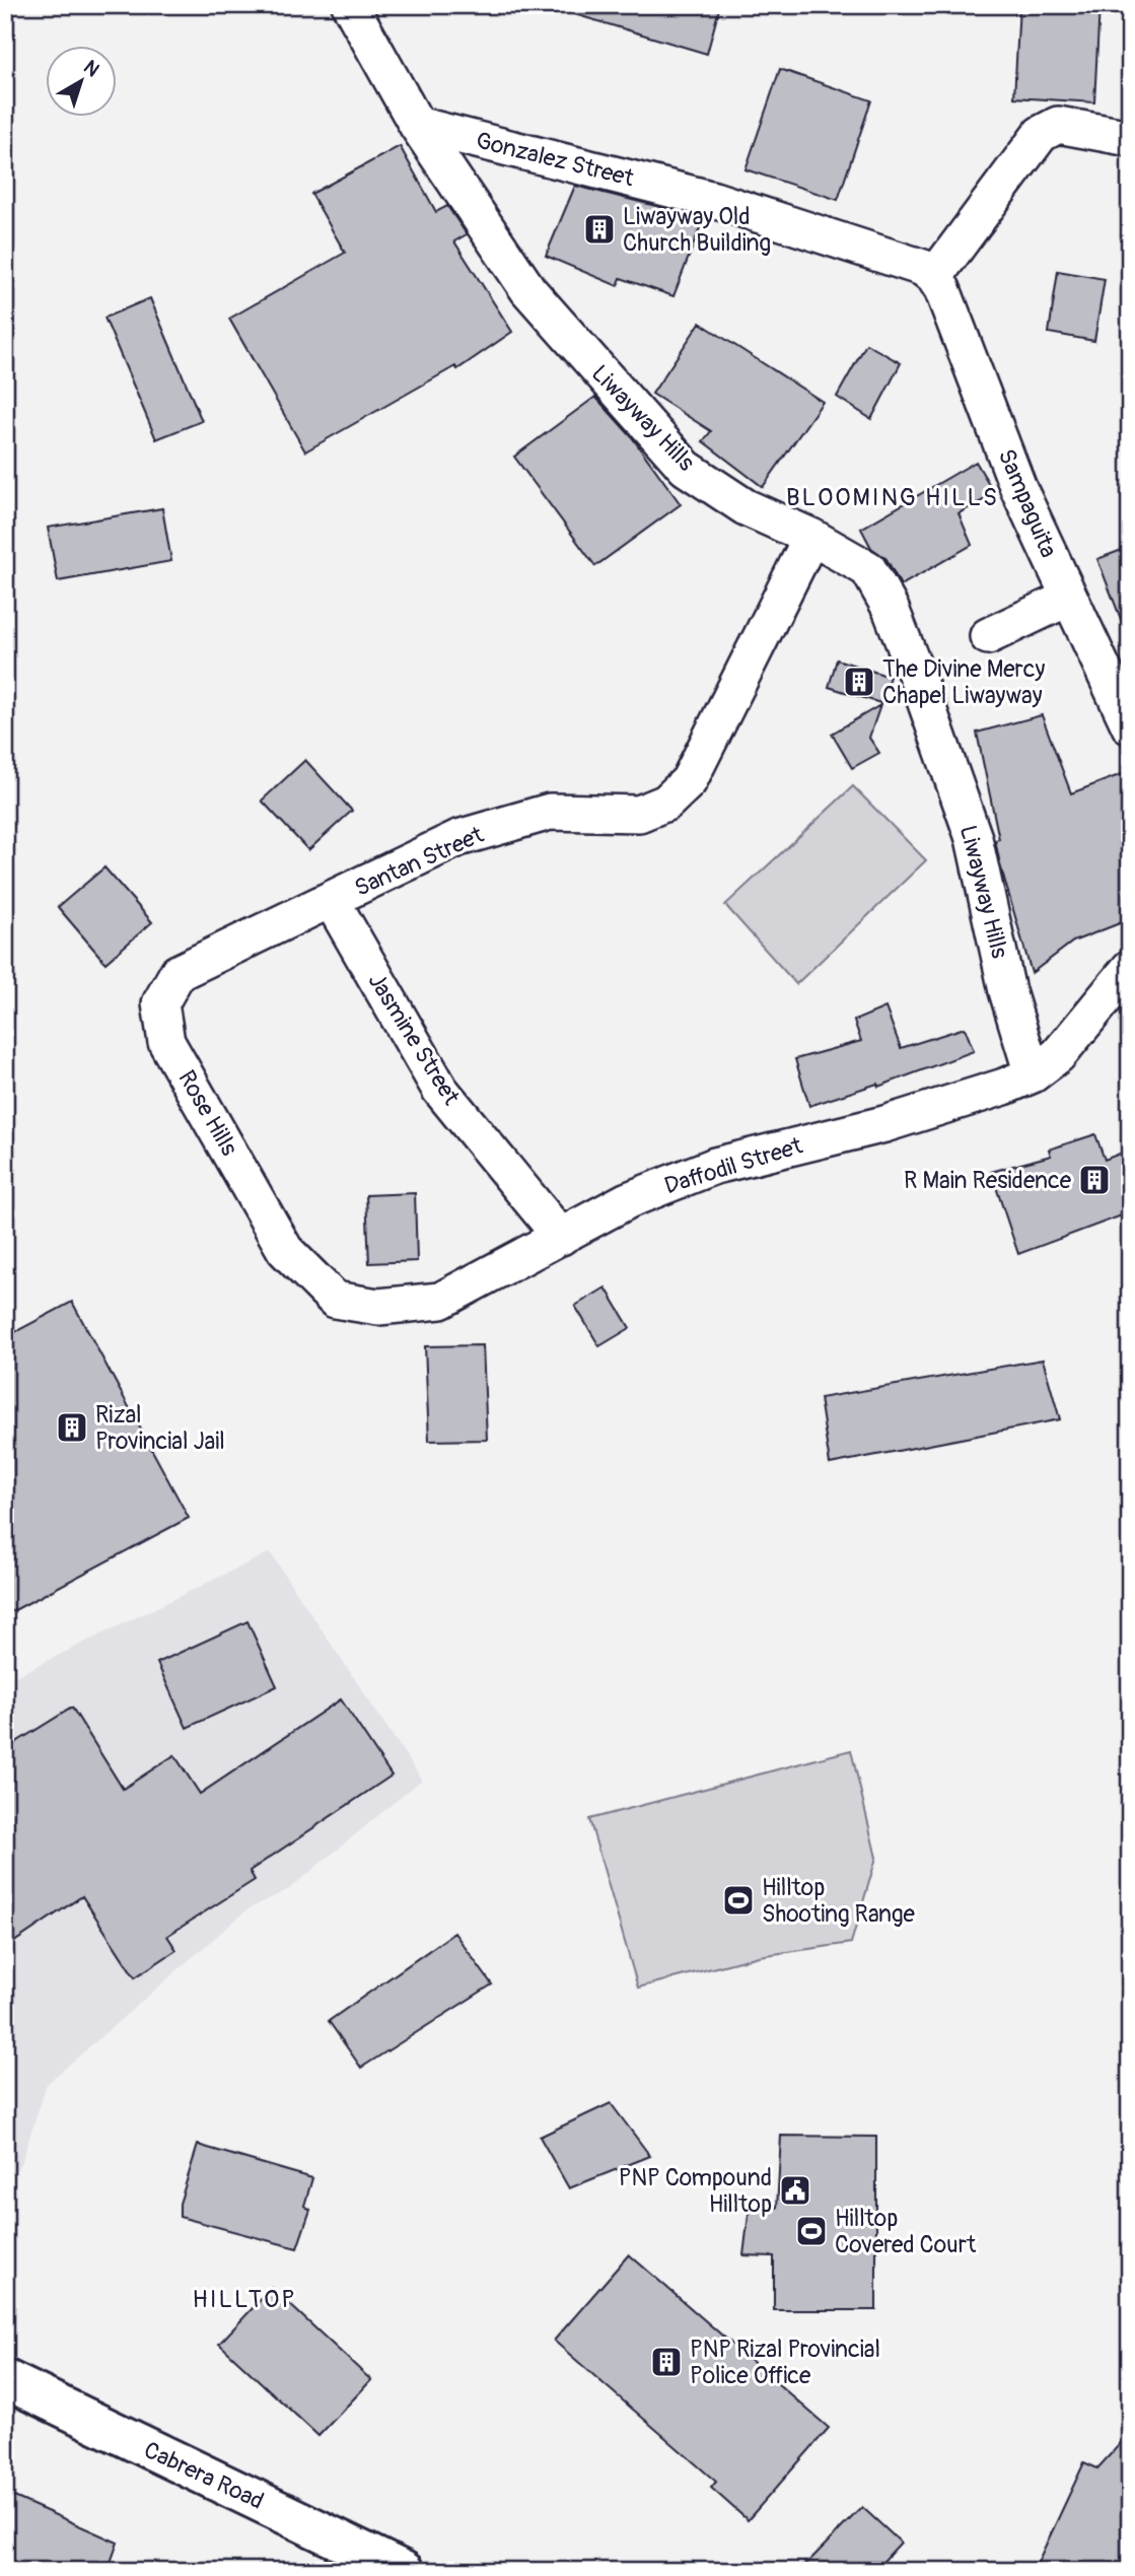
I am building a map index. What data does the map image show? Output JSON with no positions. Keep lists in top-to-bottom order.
{
  "streets": {
    "main road": ["Cabrera Road"],
    "street": [
      "Gonzalez Street",
      "Liwayway Hills",
      "Sampaguita",
      "Santan Street",
      "Jasmine Street",
      "Rose Hills",
      "Daffodil Street"
    ]
  },
  "crossings": [
    ["Gonzalez Street", "Liwayway Hills"],
    ["Gonzalez Street", "Sampaguita"],
    ["Liwayway Hills", "Santan Street"],
    ["Liwayway Hills", "Daffodil Street"],
    ["Santan Street", "Jasmine Street"],
    ["Santan Street", "Rose Hills"],
    ["Jasmine Street", "Daffodil Street"],
    ["Rose Hills", "Daffodil Street"]
  ],
  "districts": ["BLOOMING HILLS", "HILLTOP"],
  "places": {
    "building": [
      "Liwayway Old Church Building",
      "The Divine Mercy Chapel Liwayway",
      "R Main Residence",
      "Rizal Provincial Jail",
      "PNP Rizal Provincial Police Office"
    ],
    "sports": ["Hilltop Shooting Range", "Hilltop Covered Court"],
    "public building": ["PNP Compound Hilltop"]
  },
  "north": "top right"
}
